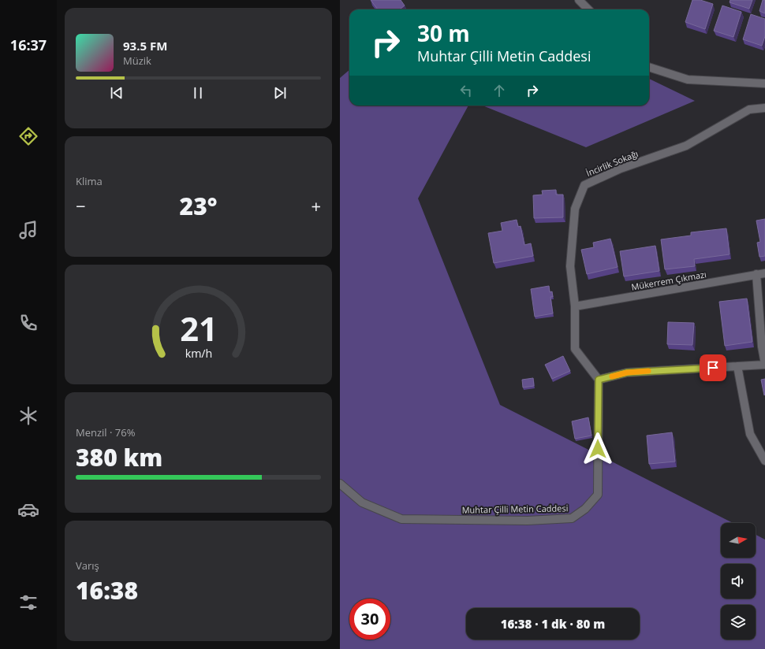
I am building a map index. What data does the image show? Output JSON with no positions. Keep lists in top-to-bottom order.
{
  "streets": {
    "street": ["İncirlik Sokağı", "Mükerrem Çıkmazı", "Muhtar Çilli Metin Caddesi"]
  },
  "crossings": [
    ["İncirlik Sokağı", "Mükerrem Çıkmazı"],
    ["İncirlik Sokağı", "Muhtar Çilli Metin Caddesi"]
  ],
  "north": "right",
  "page": {
    "tabs": "16:37",
    "turn": ["30 m", "Muhtar Çilli Metin Caddesi"],
    "song": ["93.5 FM", "Müzik"],
    "tile": [
      "Klima",
      ["Menzil · 76%", "380 km"],
      ["Varış", "16:38"]
    ],
    "heat": ["−", "23°", "+"],
    "limit": "30",
    "trip": "16:38 · 1 dk · 80 m",
    "gauge": ["21", "km/h"]
  }
}
